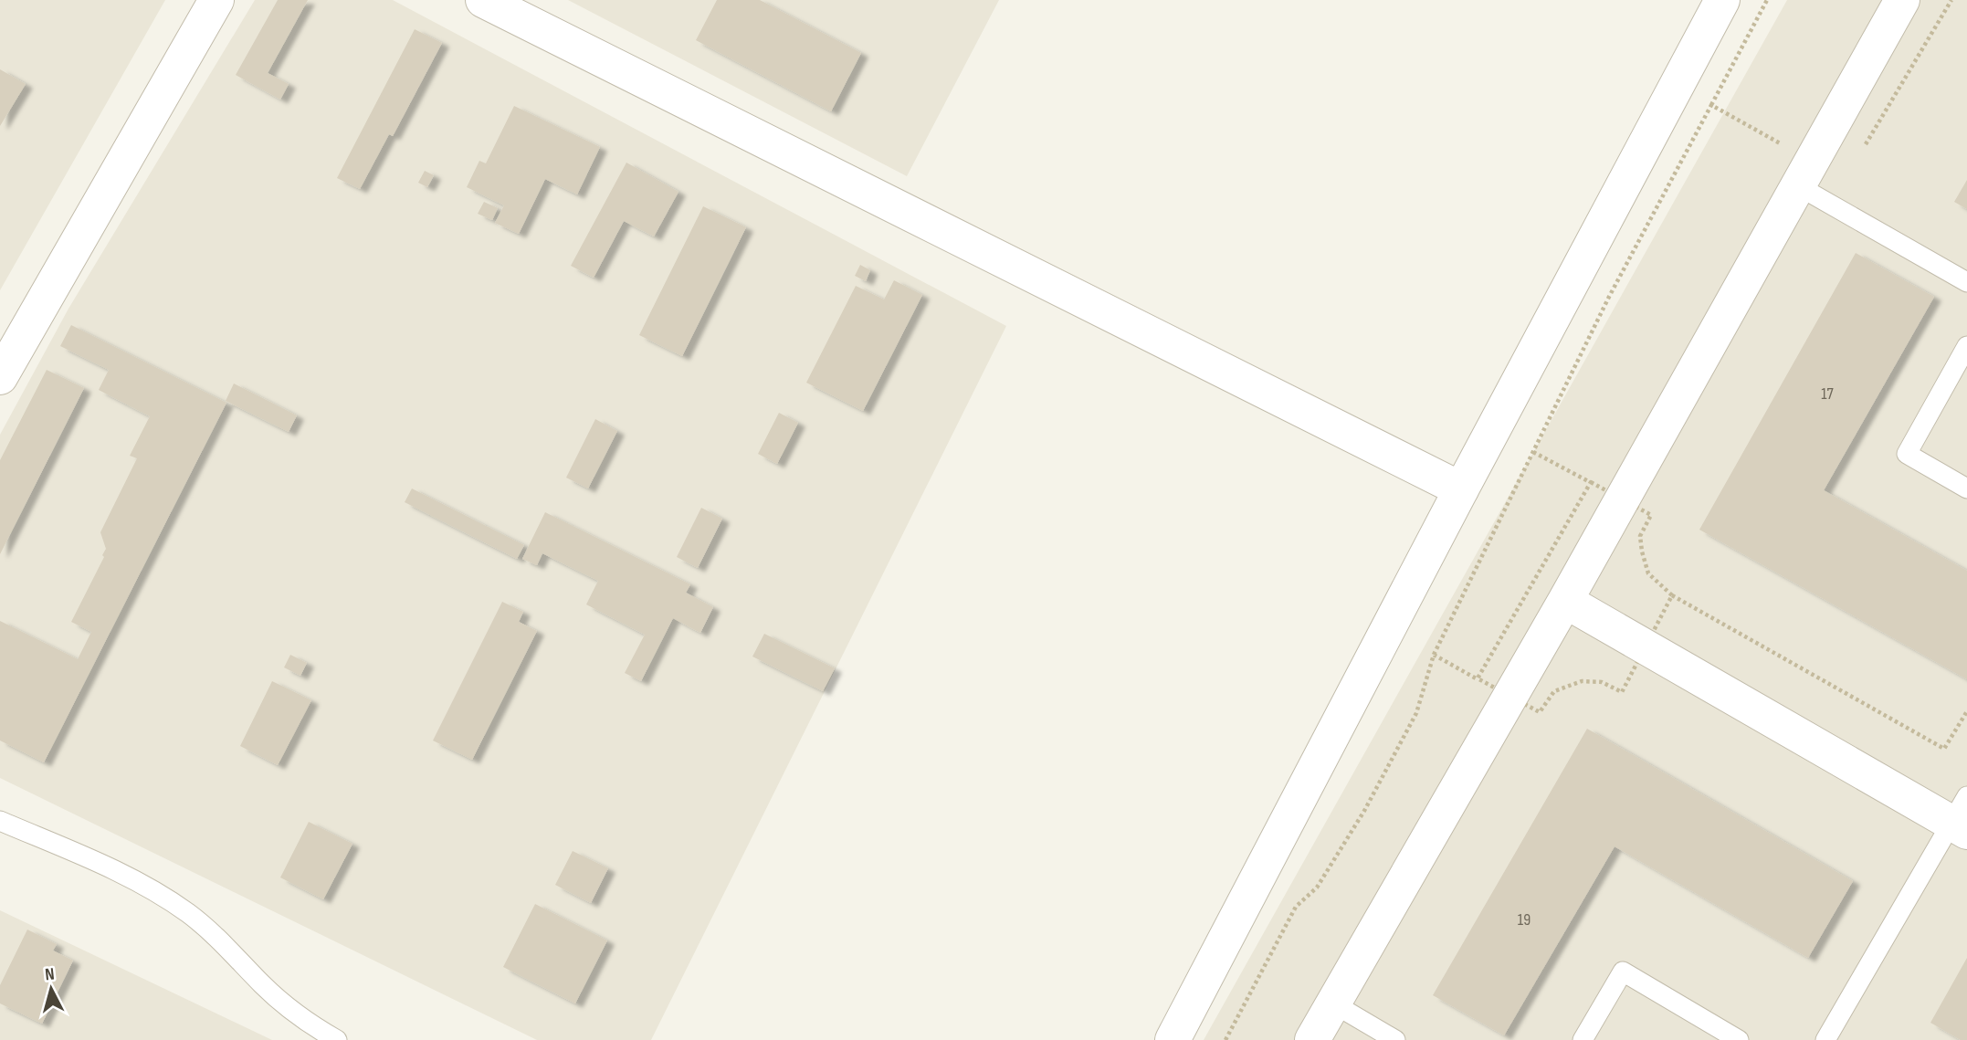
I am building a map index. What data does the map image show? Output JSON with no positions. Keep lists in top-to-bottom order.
{
  "house_numbers": ["17", "19"],
  "north": "top"
}
